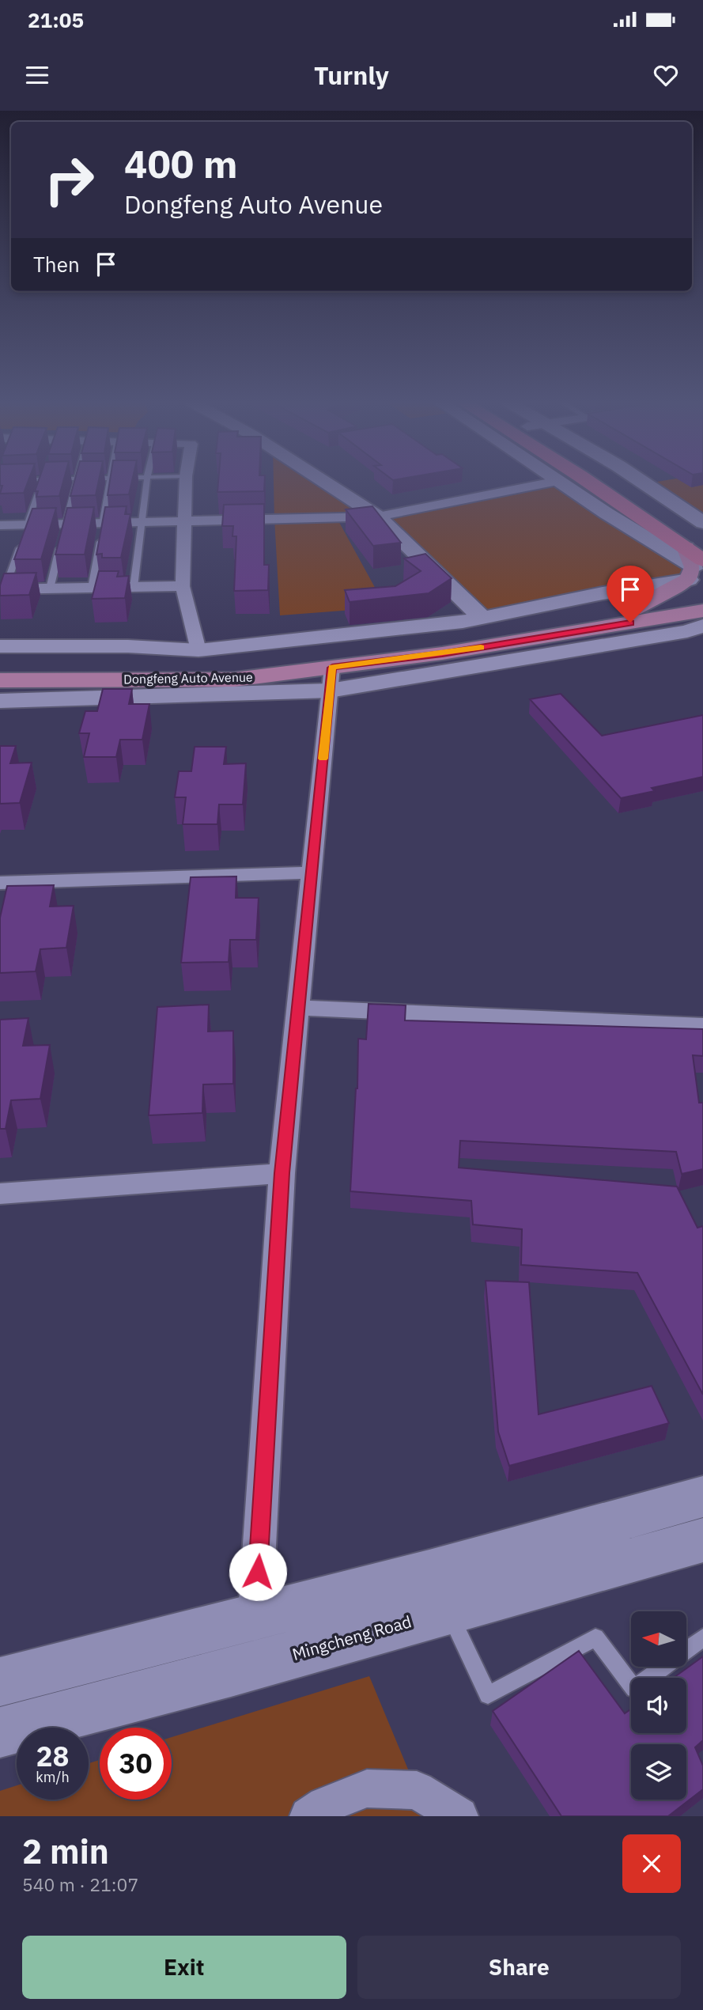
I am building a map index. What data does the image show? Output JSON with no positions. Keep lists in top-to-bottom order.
{
  "streets": {
    "main road": ["Dongfeng Auto Avenue"],
    "street": ["Mingcheng Road"]
  },
  "north": "left",
  "page": {
    "status": "21:05",
    "header": "Turnly",
    "turn": ["400 m", "Dongfeng Auto Avenue"],
    "then": "Then",
    "speed": "28 km/h",
    "limit": "30",
    "heading": ["2 min", "540 m · 21:07"],
    "buttons": ["Exit", "Share"]
  }
}
